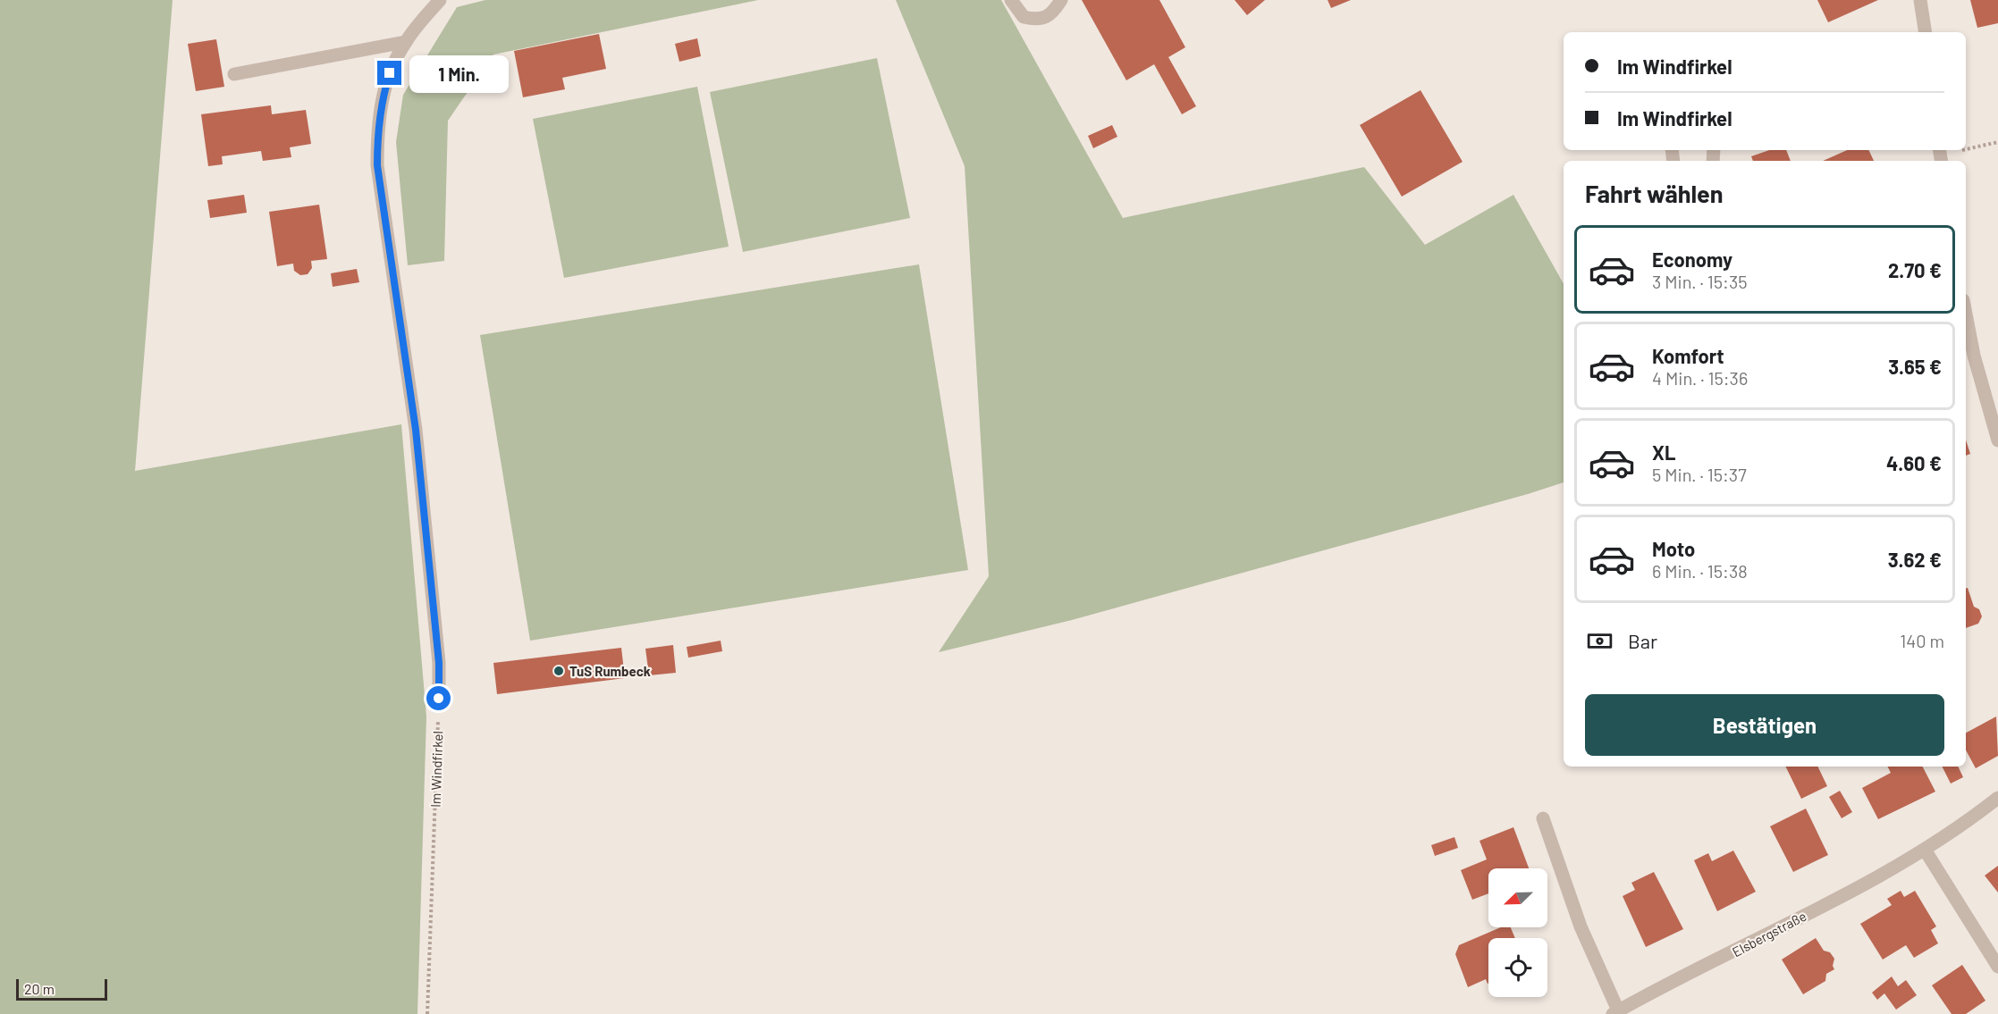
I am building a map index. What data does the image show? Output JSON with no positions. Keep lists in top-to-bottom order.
{
  "streets": {
    "street": ["Elsbergstraße"],
    "path": ["Im Windfirkel"]
  },
  "places": ["TuS Rumbeck"],
  "scale_bar": "20 m",
  "north": "bottom left",
  "page": {
    "banner": ["Im Windfirkel", "Im Windfirkel"],
    "bubble": "1 Min.",
    "heading": "Fahrt wählen",
    "list": [
      {
        "name": "Economy",
        "note": "3 Min. · 15:35",
        "value": "2.70 €"
      },
      {
        "name": "Komfort",
        "note": "4 Min. · 15:36",
        "value": "3.65 €"
      },
      {
        "name": "XL",
        "note": "5 Min. · 15:37",
        "value": "4.60 €"
      },
      {
        "name": "Moto",
        "note": "6 Min. · 15:38",
        "value": "3.62 €"
      }
    ],
    "pay": ["Bar", "140 m"],
    "buttons": "Bestätigen",
    "scale": "20 m"
  }
}
